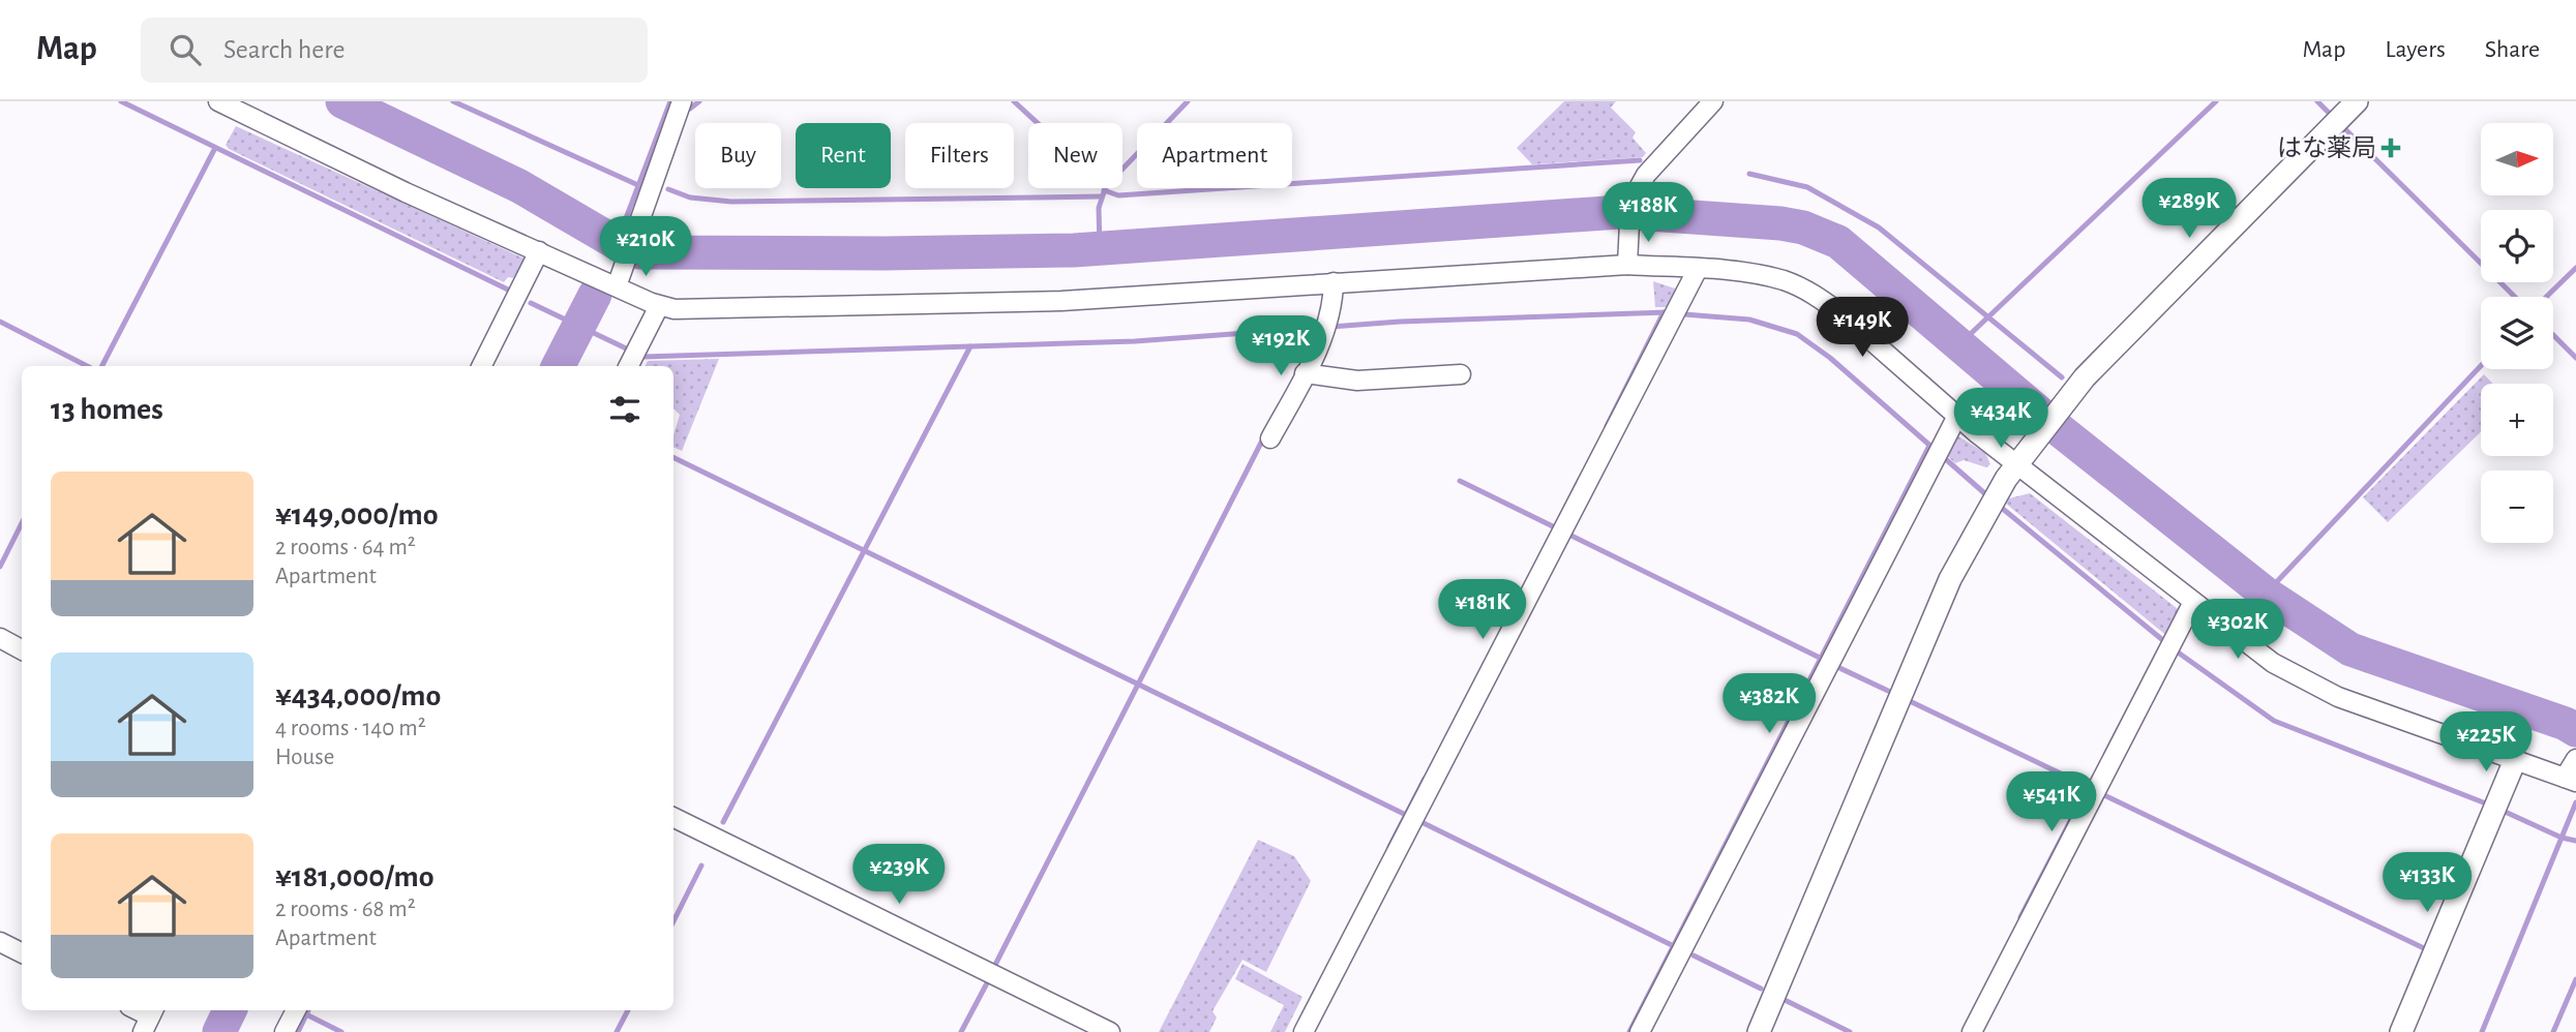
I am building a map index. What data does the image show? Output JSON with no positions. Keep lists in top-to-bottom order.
{
  "places": {
    "health": ["はな薬局"]
  },
  "north": "right",
  "page": {
    "header": "Map",
    "search": "Search here",
    "nav": ["Map", "Layers", "Share"],
    "map_buttons": ["+", "−"],
    "chip": [
      "Buy",
      "Rent",
      "Filters",
      "New",
      "Apartment"
    ],
    "price": [
      "¥289K",
      "¥188K",
      "¥210K",
      "¥149K",
      "¥192K",
      "¥434K",
      "¥181K",
      "¥302K",
      "¥382K",
      "¥225K",
      "¥541K",
      "¥239K",
      "¥133K"
    ],
    "heading": "13 homes",
    "list": [
      {
        "name": "¥149,000/mo",
        "note": "2 rooms · 64 m² · Apartment"
      },
      {
        "name": "¥434,000/mo",
        "note": "4 rooms · 140 m² · House"
      },
      {
        "name": "¥181,000/mo",
        "note": "2 rooms · 68 m² · Apartment"
      }
    ]
  }
}
